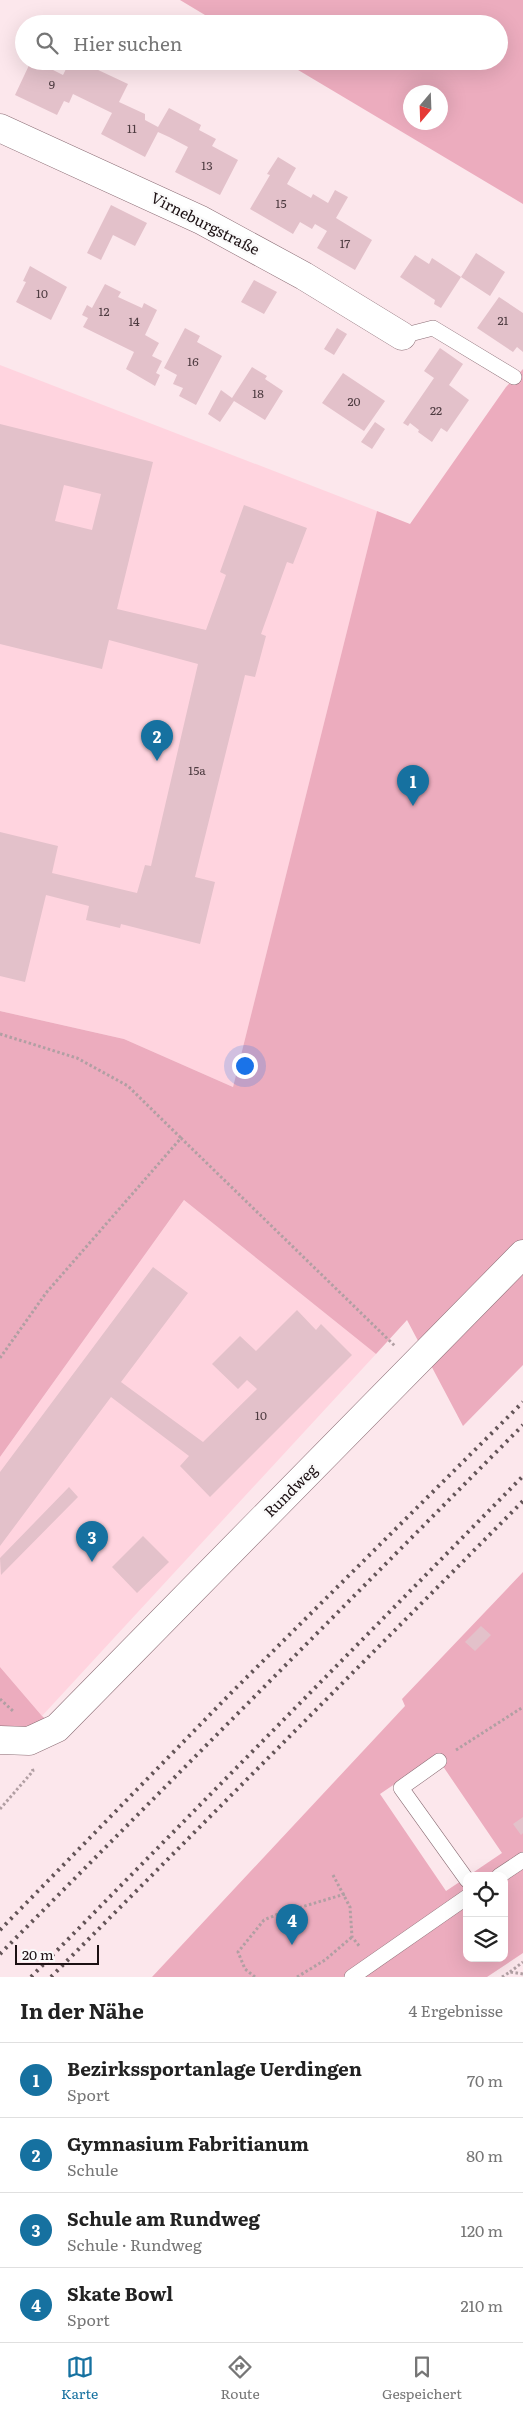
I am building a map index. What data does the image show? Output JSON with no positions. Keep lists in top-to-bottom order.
{
  "streets": {
    "street": ["Virneburgstraße", "Rundweg"]
  },
  "house_numbers": [
    "9",
    "11",
    "13",
    "15",
    "17",
    "10",
    "12",
    "21",
    "14",
    "16",
    "18",
    "20",
    "22",
    "15a",
    "10"
  ],
  "scale_bar": "20 m",
  "north": "bottom",
  "page": {
    "search": "Hier suchen",
    "pins": [
      "2",
      "1",
      "3",
      "4"
    ],
    "scale": "20 m",
    "heading": ["In der Nähe", "4 Ergebnisse"],
    "list": [
      {
        "mark": "1",
        "name": "Bezirkssportanlage Uerdingen",
        "note": "Sport",
        "value": "70 m"
      },
      {
        "mark": "2",
        "name": "Gymnasium Fabritianum",
        "note": "Schule",
        "value": "80 m"
      },
      {
        "mark": "3",
        "name": "Schule am Rundweg",
        "note": "Schule · Rundweg",
        "value": "120 m"
      },
      {
        "mark": "4",
        "name": "Skate Bowl",
        "note": "Sport",
        "value": "210 m"
      }
    ],
    "nav": ["Karte", "Route", "Gespeichert"]
  }
}
